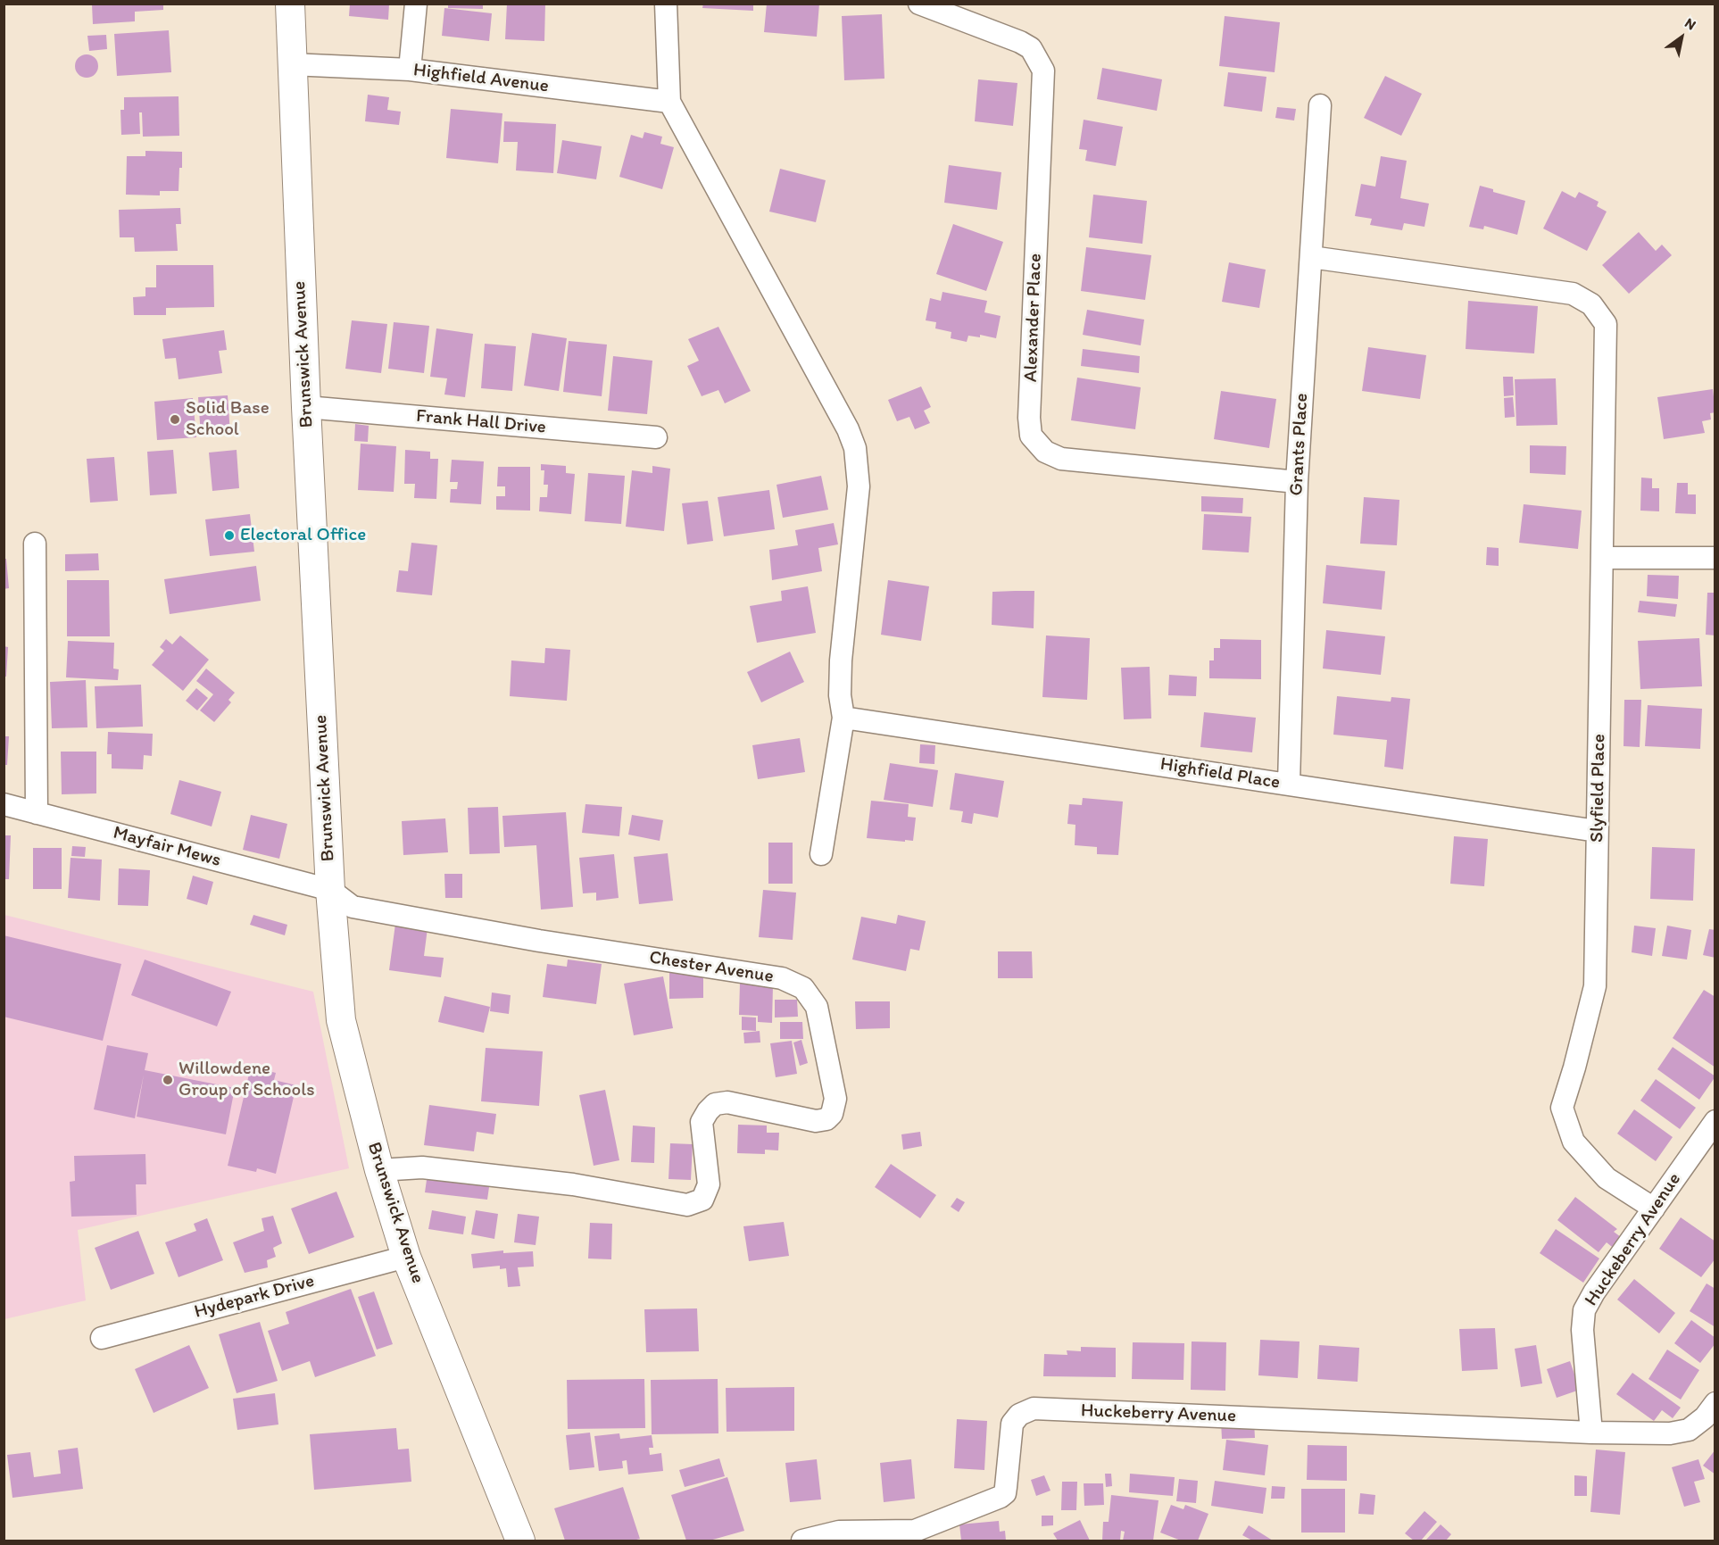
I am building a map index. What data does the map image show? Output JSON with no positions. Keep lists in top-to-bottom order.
{
  "streets": {
    "main road": ["Brunswick Avenue"],
    "street": [
      "Highfield Avenue",
      "Alexander Place",
      "Frank Hall Drive",
      "Grants Place",
      "Highfield Place",
      "Slyfield Place",
      "Mayfair Mews",
      "Chester Avenue",
      "Huckeberry Avenue",
      "Hydepark Drive"
    ]
  },
  "crossings": [
    ["Highfield Avenue", "Brunswick Avenue"],
    ["Alexander Place", "Grants Place"],
    ["Brunswick Avenue", "Frank Hall Drive"],
    ["Brunswick Avenue", "Mayfair Mews"],
    ["Brunswick Avenue", "Chester Avenue"],
    ["Brunswick Avenue", "Hydepark Drive"],
    ["Grants Place", "Highfield Place"],
    ["Grants Place", "Slyfield Place"],
    ["Highfield Place", "Slyfield Place"],
    ["Slyfield Place", "Huckeberry Avenue"],
    ["Mayfair Mews", "Chester Avenue"]
  ],
  "places": ["Solid Base School", "Electoral Office", "Willowdene Group of Schools"],
  "north": "top right"
}
